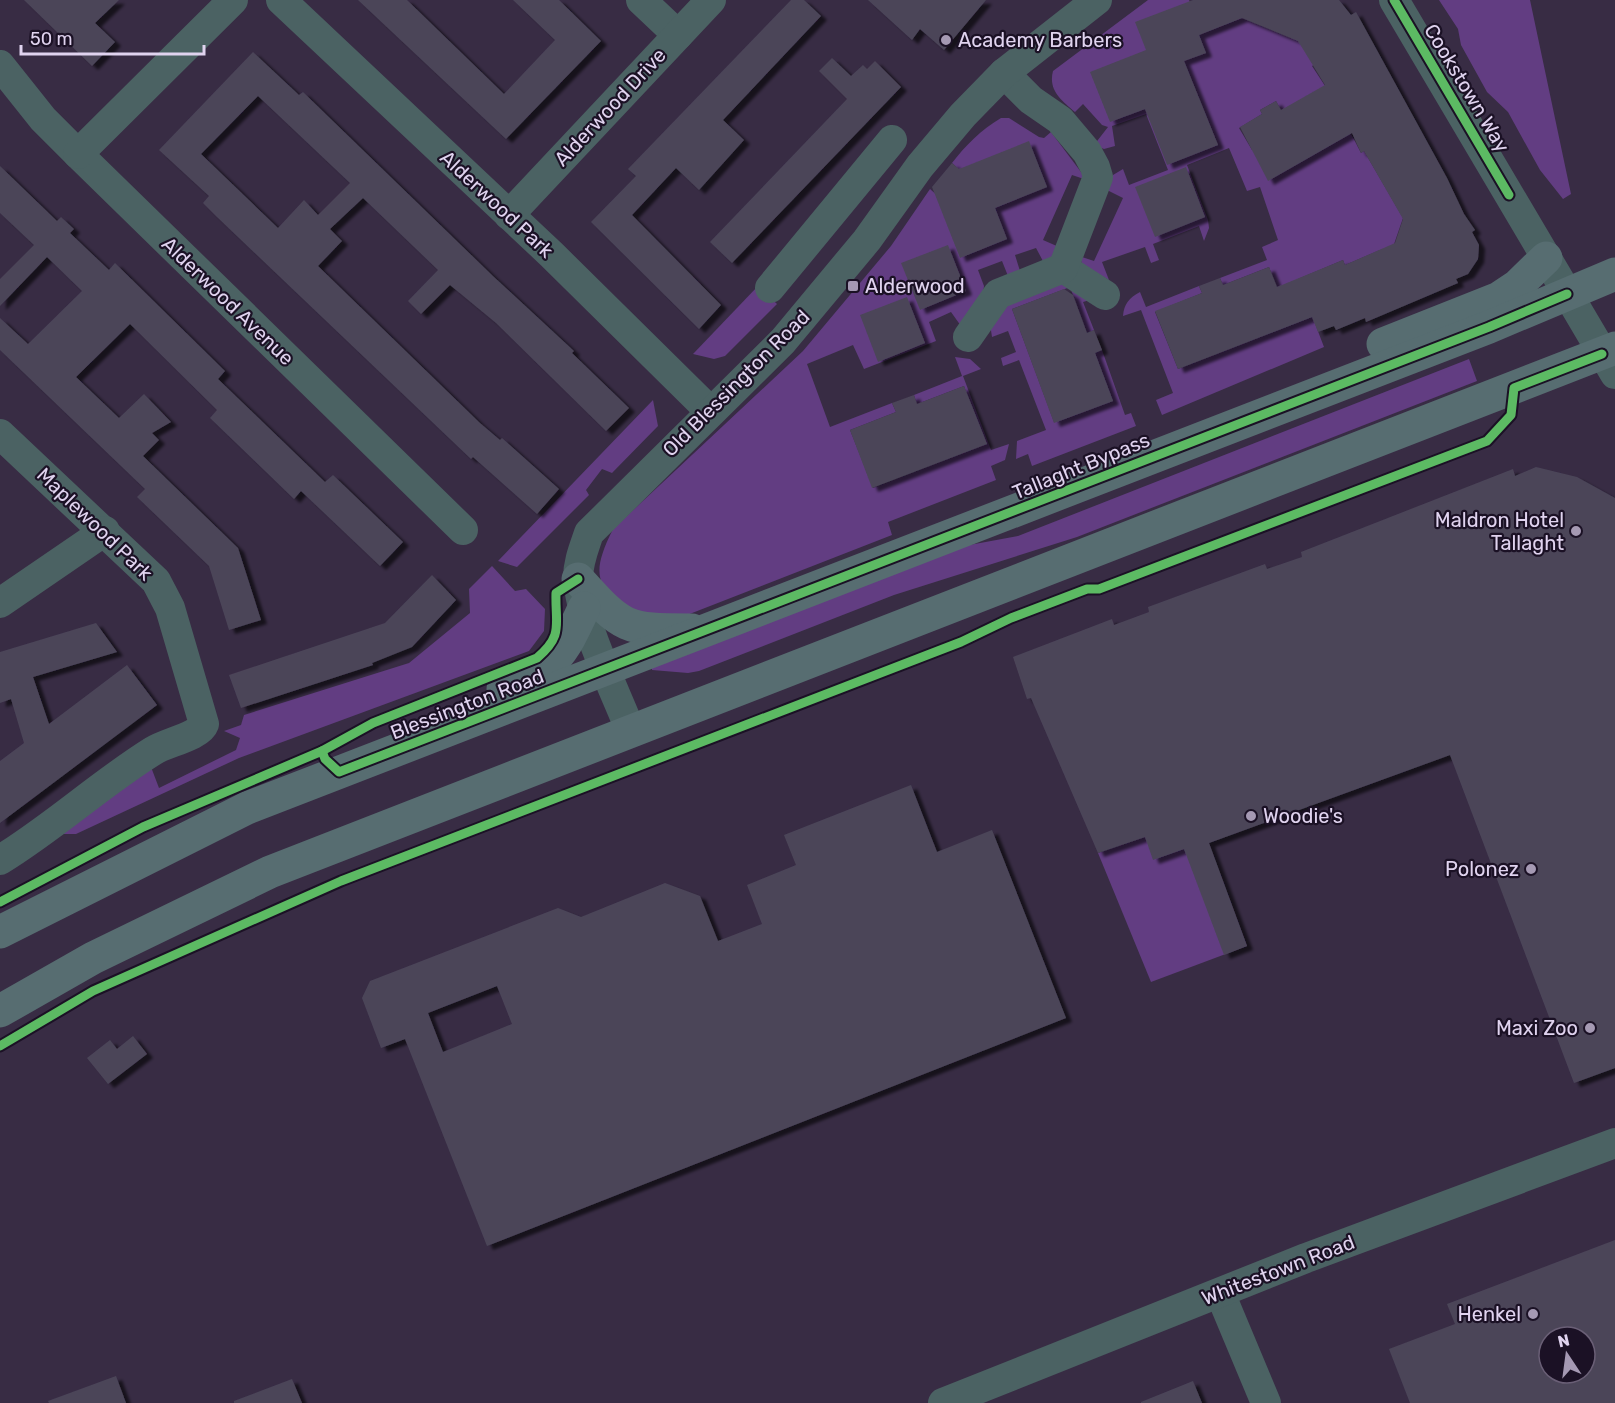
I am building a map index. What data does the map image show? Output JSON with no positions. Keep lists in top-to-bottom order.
{
  "streets": {
    "main road": ["Tallaght Bypass", "Blessington Road"],
    "street": [
      "Cookstown Way",
      "Alderwood Drive",
      "Alderwood Park",
      "Alderwood Avenue",
      "Old Blessington Road",
      "Maplewood Park",
      "Whitestown Road"
    ]
  },
  "crossings": [
    ["Cookstown Way", "Tallaght Bypass"],
    ["Alderwood Drive", "Alderwood Park"],
    ["Alderwood Park", "Old Blessington Road"],
    ["Tallaght Bypass", "Blessington Road"]
  ],
  "places": {
    "other": [
      "Academy Barbers",
      "Maldron Hotel Tallaght",
      "Woodie's",
      "Polonez",
      "Maxi Zoo",
      "Henkel"
    ],
    "transit": ["Alderwood"]
  },
  "scale_bar": "50 m",
  "north": "top"
}
